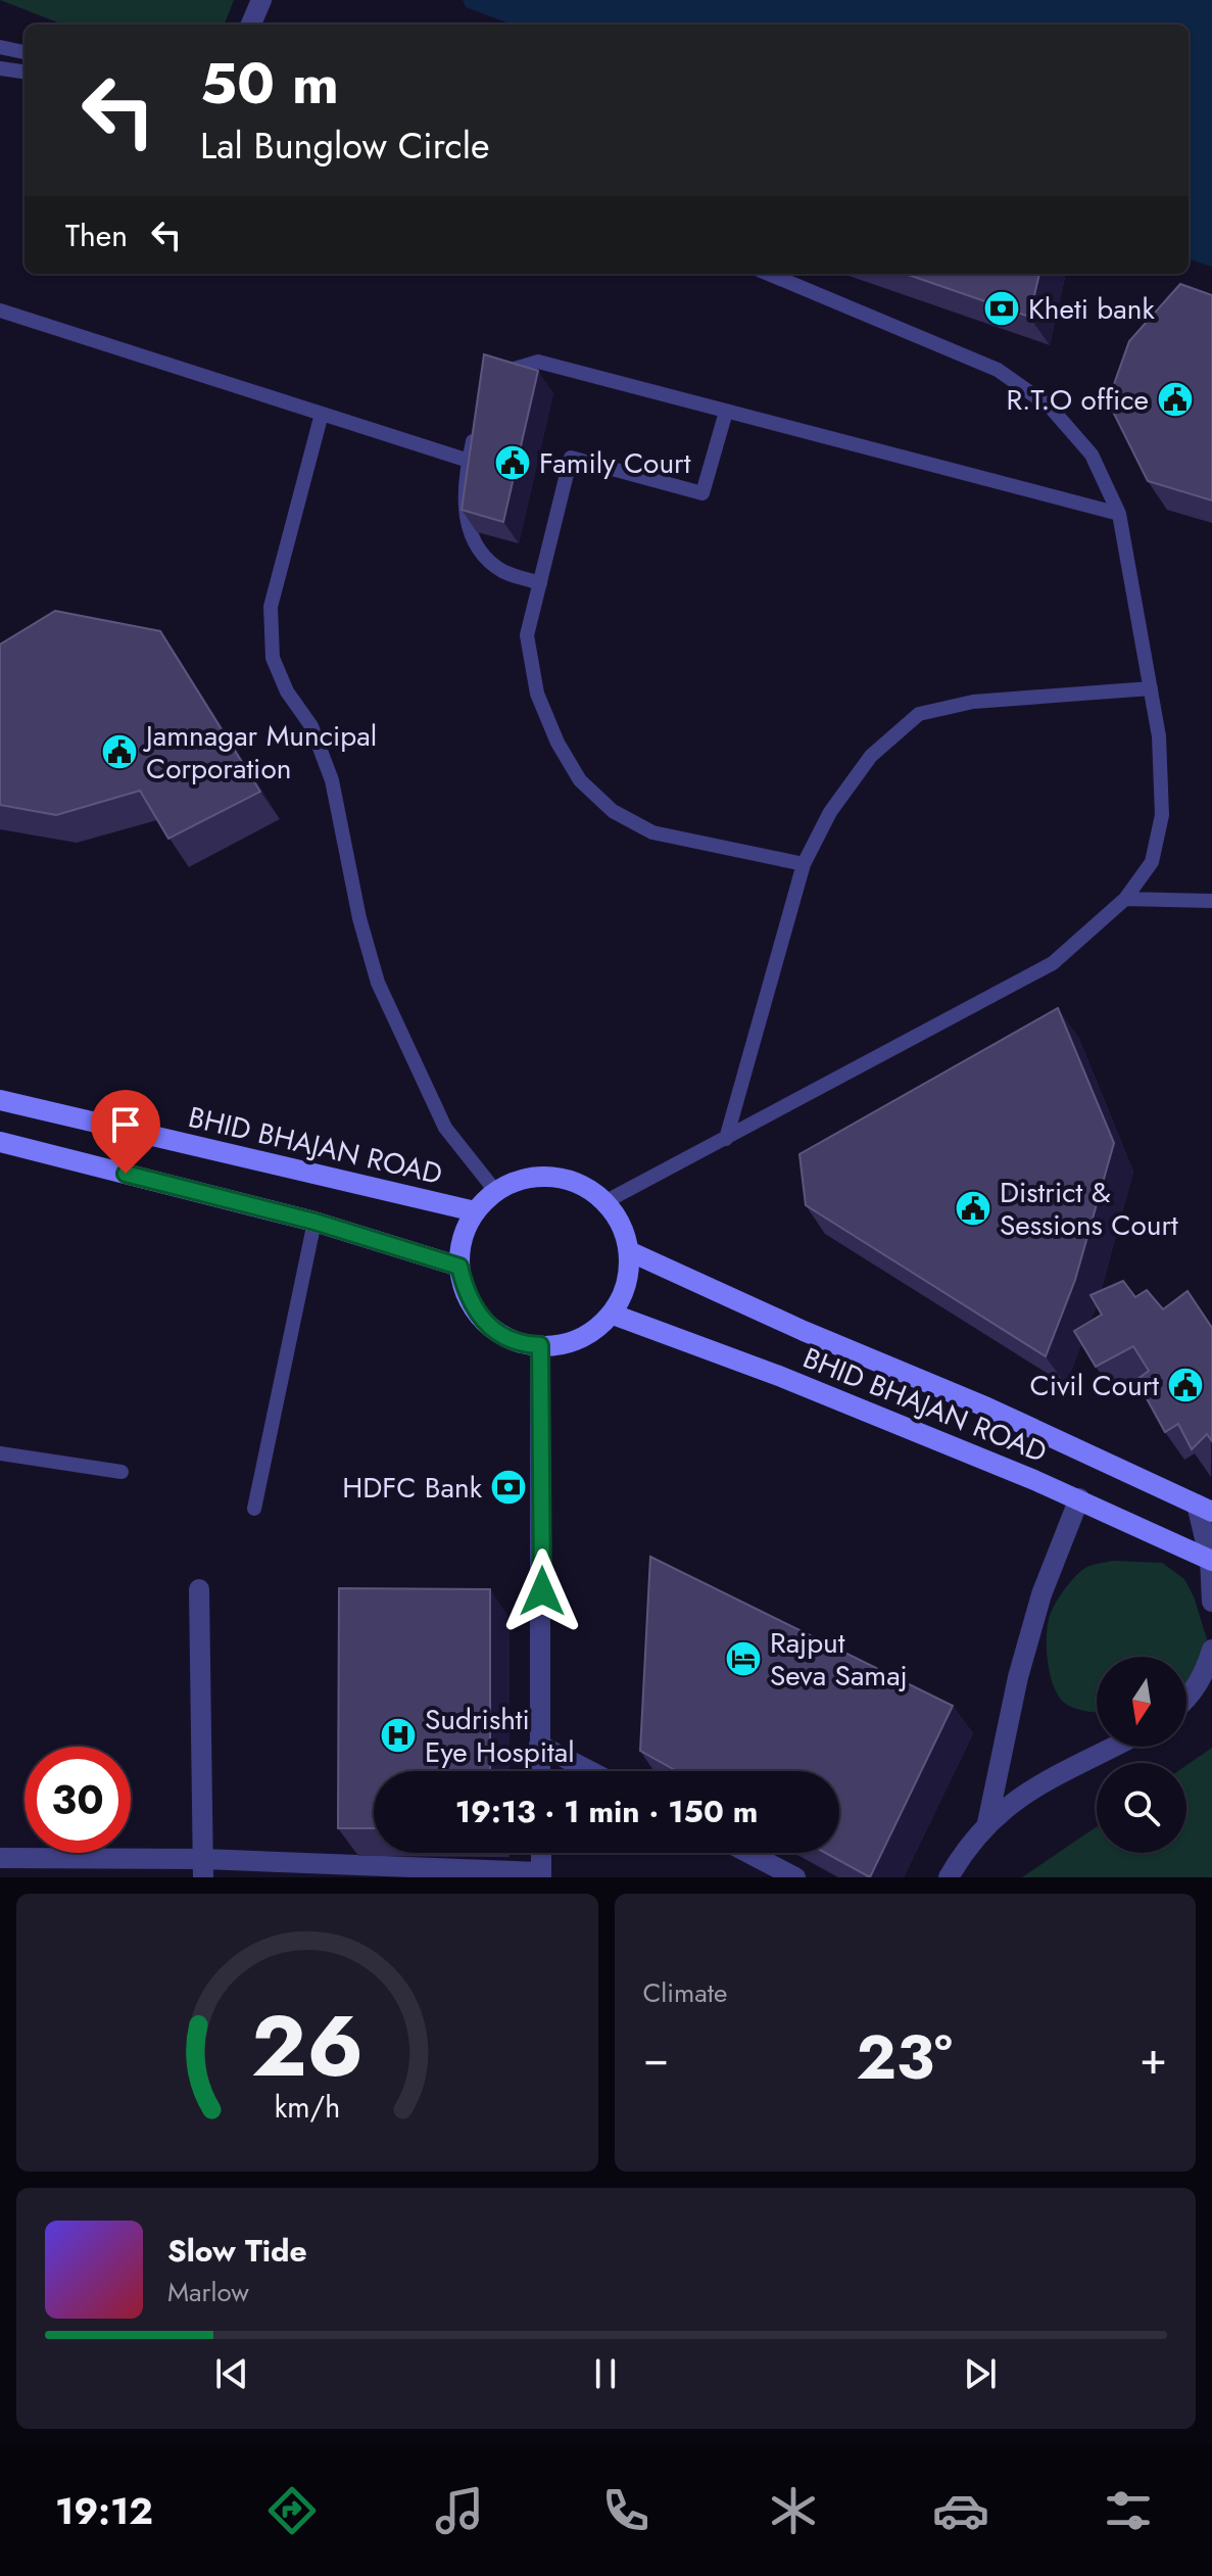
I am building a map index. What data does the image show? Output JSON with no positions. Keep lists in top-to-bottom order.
{
  "streets": {
    "main road": ["BHID BHAJAN ROAD"]
  },
  "places": {
    "bank": ["Kheti bank", "HDFC Bank"],
    "public building": [
      "R.T.O office",
      "Family Court",
      "Jamnagar Muncipal Corporation",
      "District & Sessions Court",
      "Civil Court"
    ],
    "hotel": ["Rajput Seva Samaj"],
    "hospital": ["Sudrishti Eye Hospital"]
  },
  "north": "bottom",
  "page": {
    "turn": ["50 m", "Lal Bunglow Circle"],
    "then": "Then",
    "limit": "30",
    "trip": "19:13 · 1 min · 150 m",
    "tile": "Climate",
    "heat": ["−", "23°", "+"],
    "song": ["Slow Tide", "Marlow"],
    "tabs": "19:12",
    "gauge": ["26", "km/h"]
  }
}
